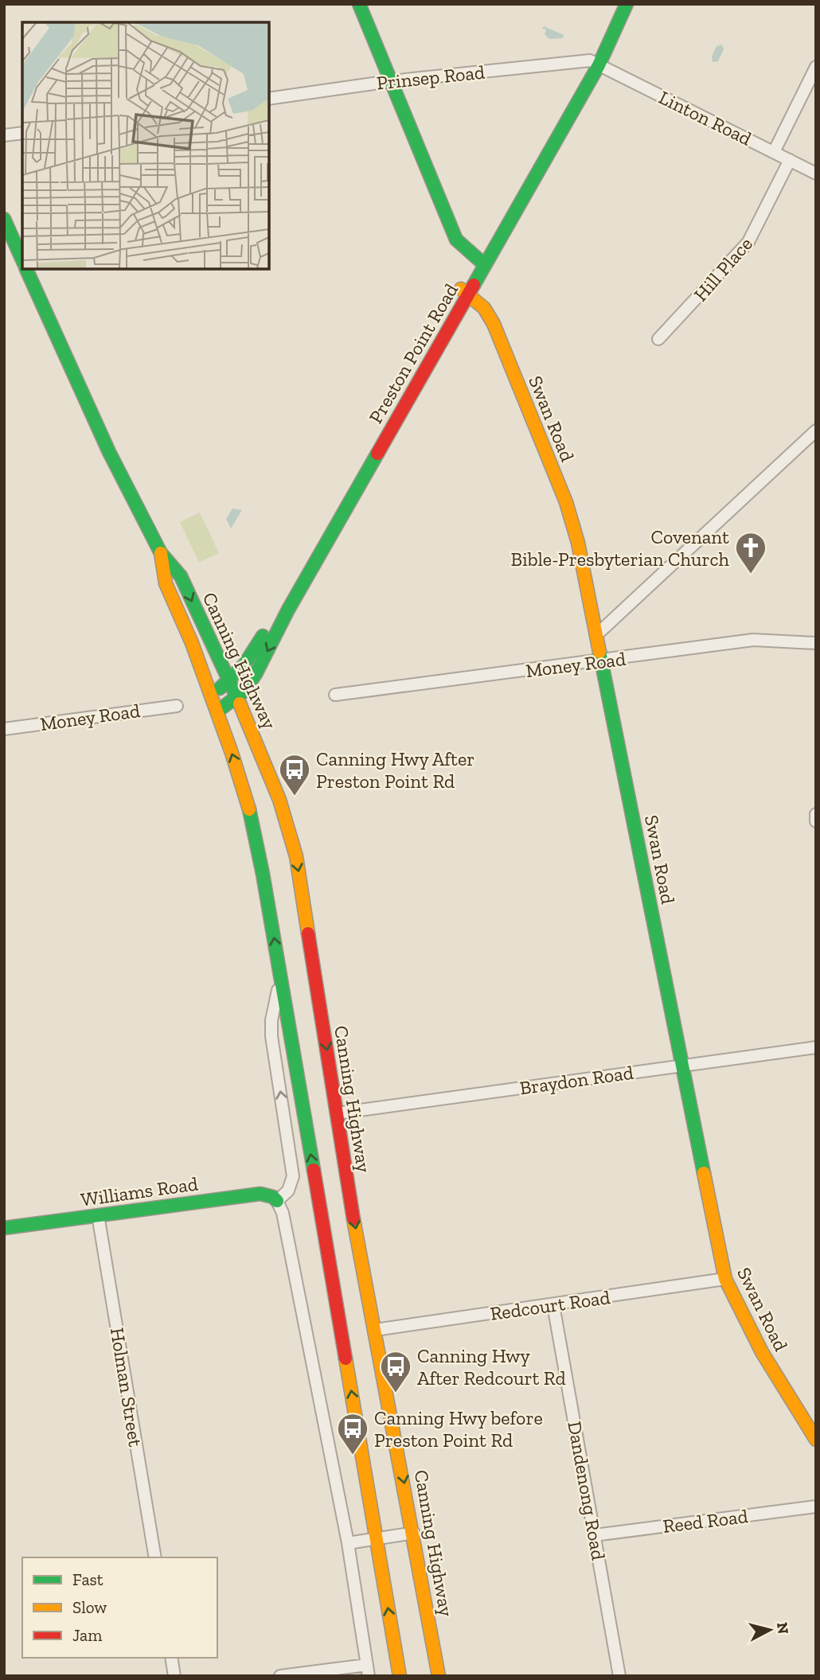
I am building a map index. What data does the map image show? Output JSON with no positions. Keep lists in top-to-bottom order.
{
  "streets": {
    "main road": [
      "Preston Point Road",
      "Swan Road",
      "Canning Highway",
      "Williams Road"
    ],
    "street": [
      "Prinsep Road",
      "Linton Road",
      "Hill Place",
      "Money Road",
      "Braydon Road",
      "Redcourt Road",
      "Holman Street",
      "Dandenong Road",
      "Reed Road"
    ]
  },
  "crossings": [
    ["Prinsep Road", "Linton Road"],
    ["Prinsep Road", "Preston Point Road"],
    ["Linton Road", "Hill Place"],
    ["Linton Road", "Preston Point Road"],
    ["Preston Point Road", "Swan Road"],
    ["Preston Point Road", "Canning Highway"],
    ["Swan Road", "Money Road"],
    ["Swan Road", "Braydon Road"],
    ["Swan Road", "Redcourt Road"],
    ["Canning Highway", "Braydon Road"],
    ["Canning Highway", "Williams Road"],
    ["Canning Highway", "Redcourt Road"],
    ["Williams Road", "Holman Street"],
    ["Redcourt Road", "Dandenong Road"],
    ["Dandenong Road", "Reed Road"]
  ],
  "places": {
    "church": ["Covenant Bible-Presbyterian Church"],
    "bus stop": ["Canning Hwy After Preston Point Rd", "Canning Hwy After Redcourt Rd", "Canning Hwy before Preston Point Rd"]
  },
  "legend": ["Fast", "Slow", "Jam"],
  "north": "right"
}
